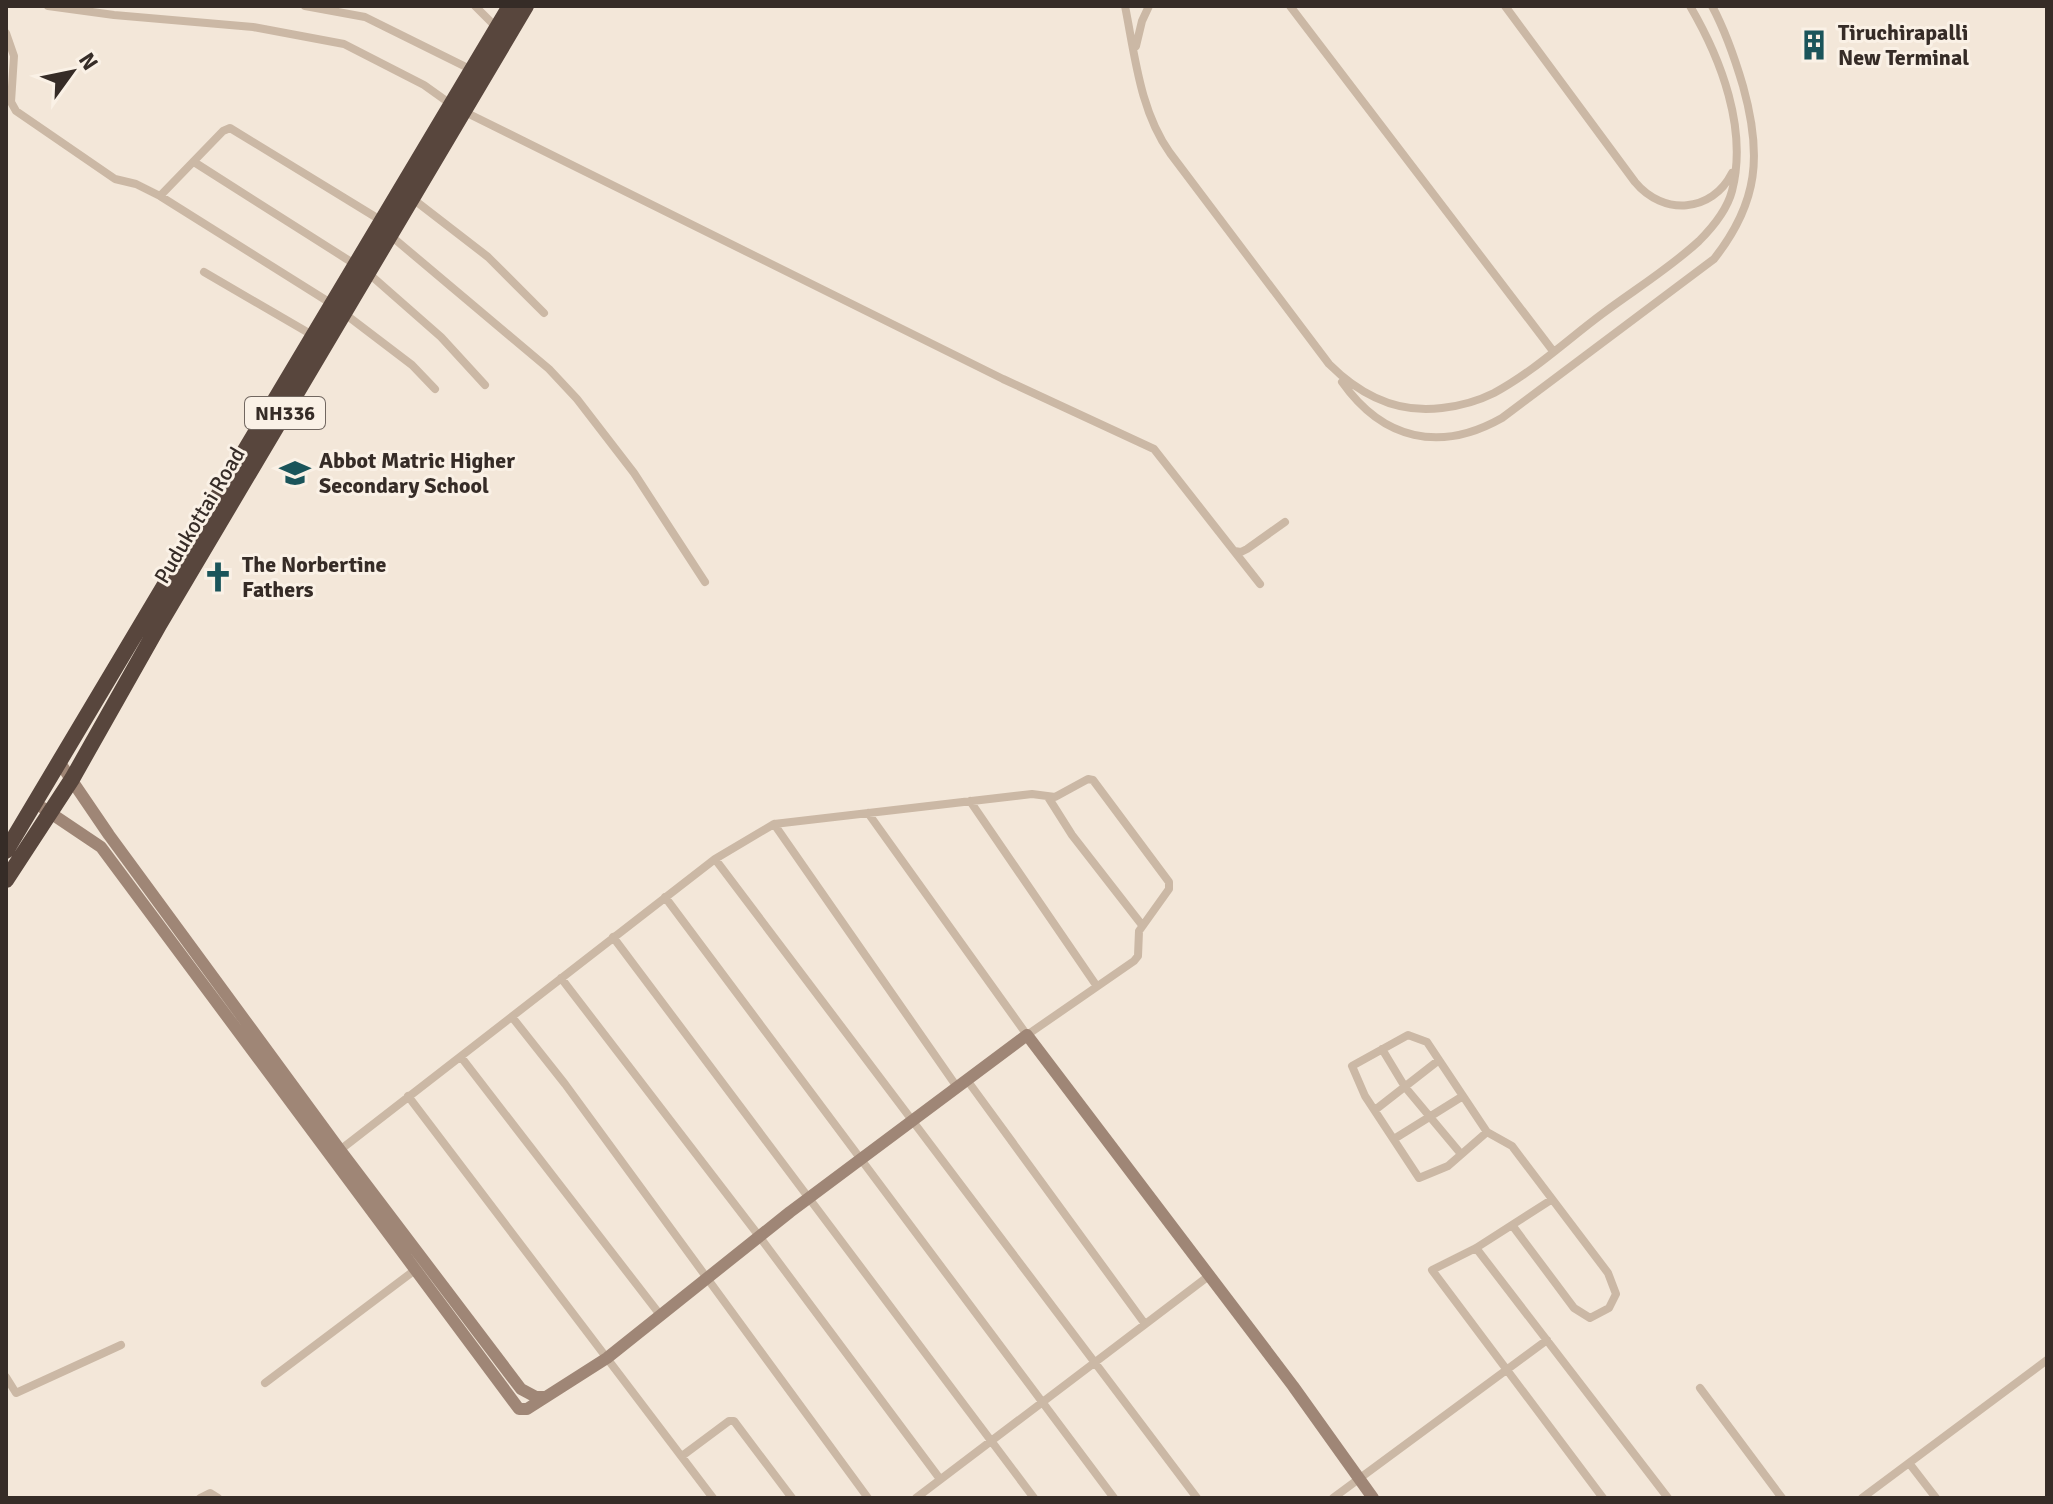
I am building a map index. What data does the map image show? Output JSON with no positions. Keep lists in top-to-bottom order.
{
  "streets": {
    "highway": ["NH336", "Pudukottai Road"]
  },
  "places": {
    "building": ["Tiruchirapalli New Terminal"],
    "school or university": ["Abbot Matric Higher Secondary School"],
    "church": ["The Norbertine Fathers"]
  },
  "north": "top right"
}
